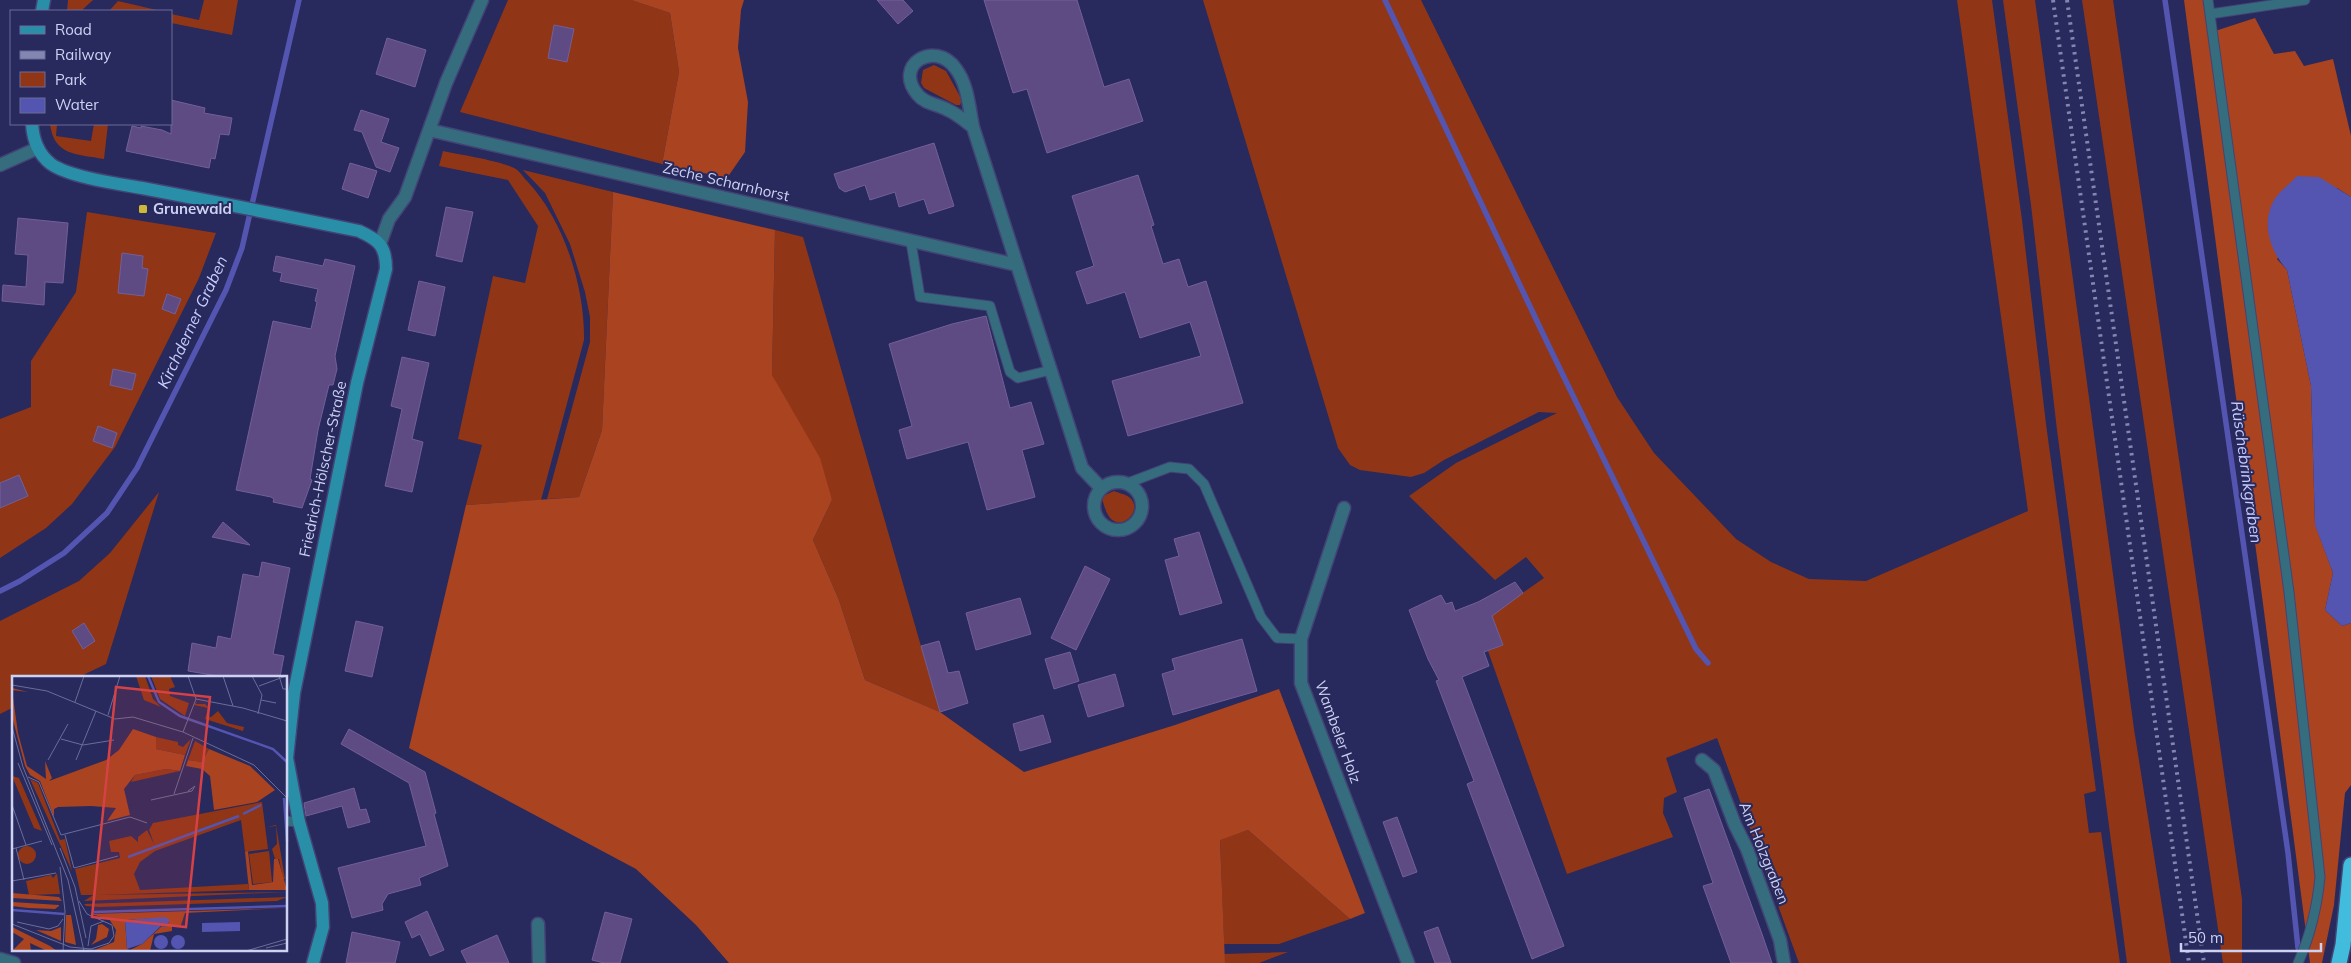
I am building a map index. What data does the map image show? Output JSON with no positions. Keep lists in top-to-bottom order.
{
  "streets": {
    "street": [
      "Zeche Scharnhorst",
      "Friedrich-Hölscher-Straße",
      "Wambeler Holz",
      "Am Holzgraben"
    ]
  },
  "water": ["Kirchderner Graben", "Rüschebrinkgraben"],
  "places": {
    "transit": ["Grunewald"]
  },
  "legend": [
    "Road",
    "Railway",
    "Park",
    "Water"
  ],
  "scale_bar": "50 m"
}
